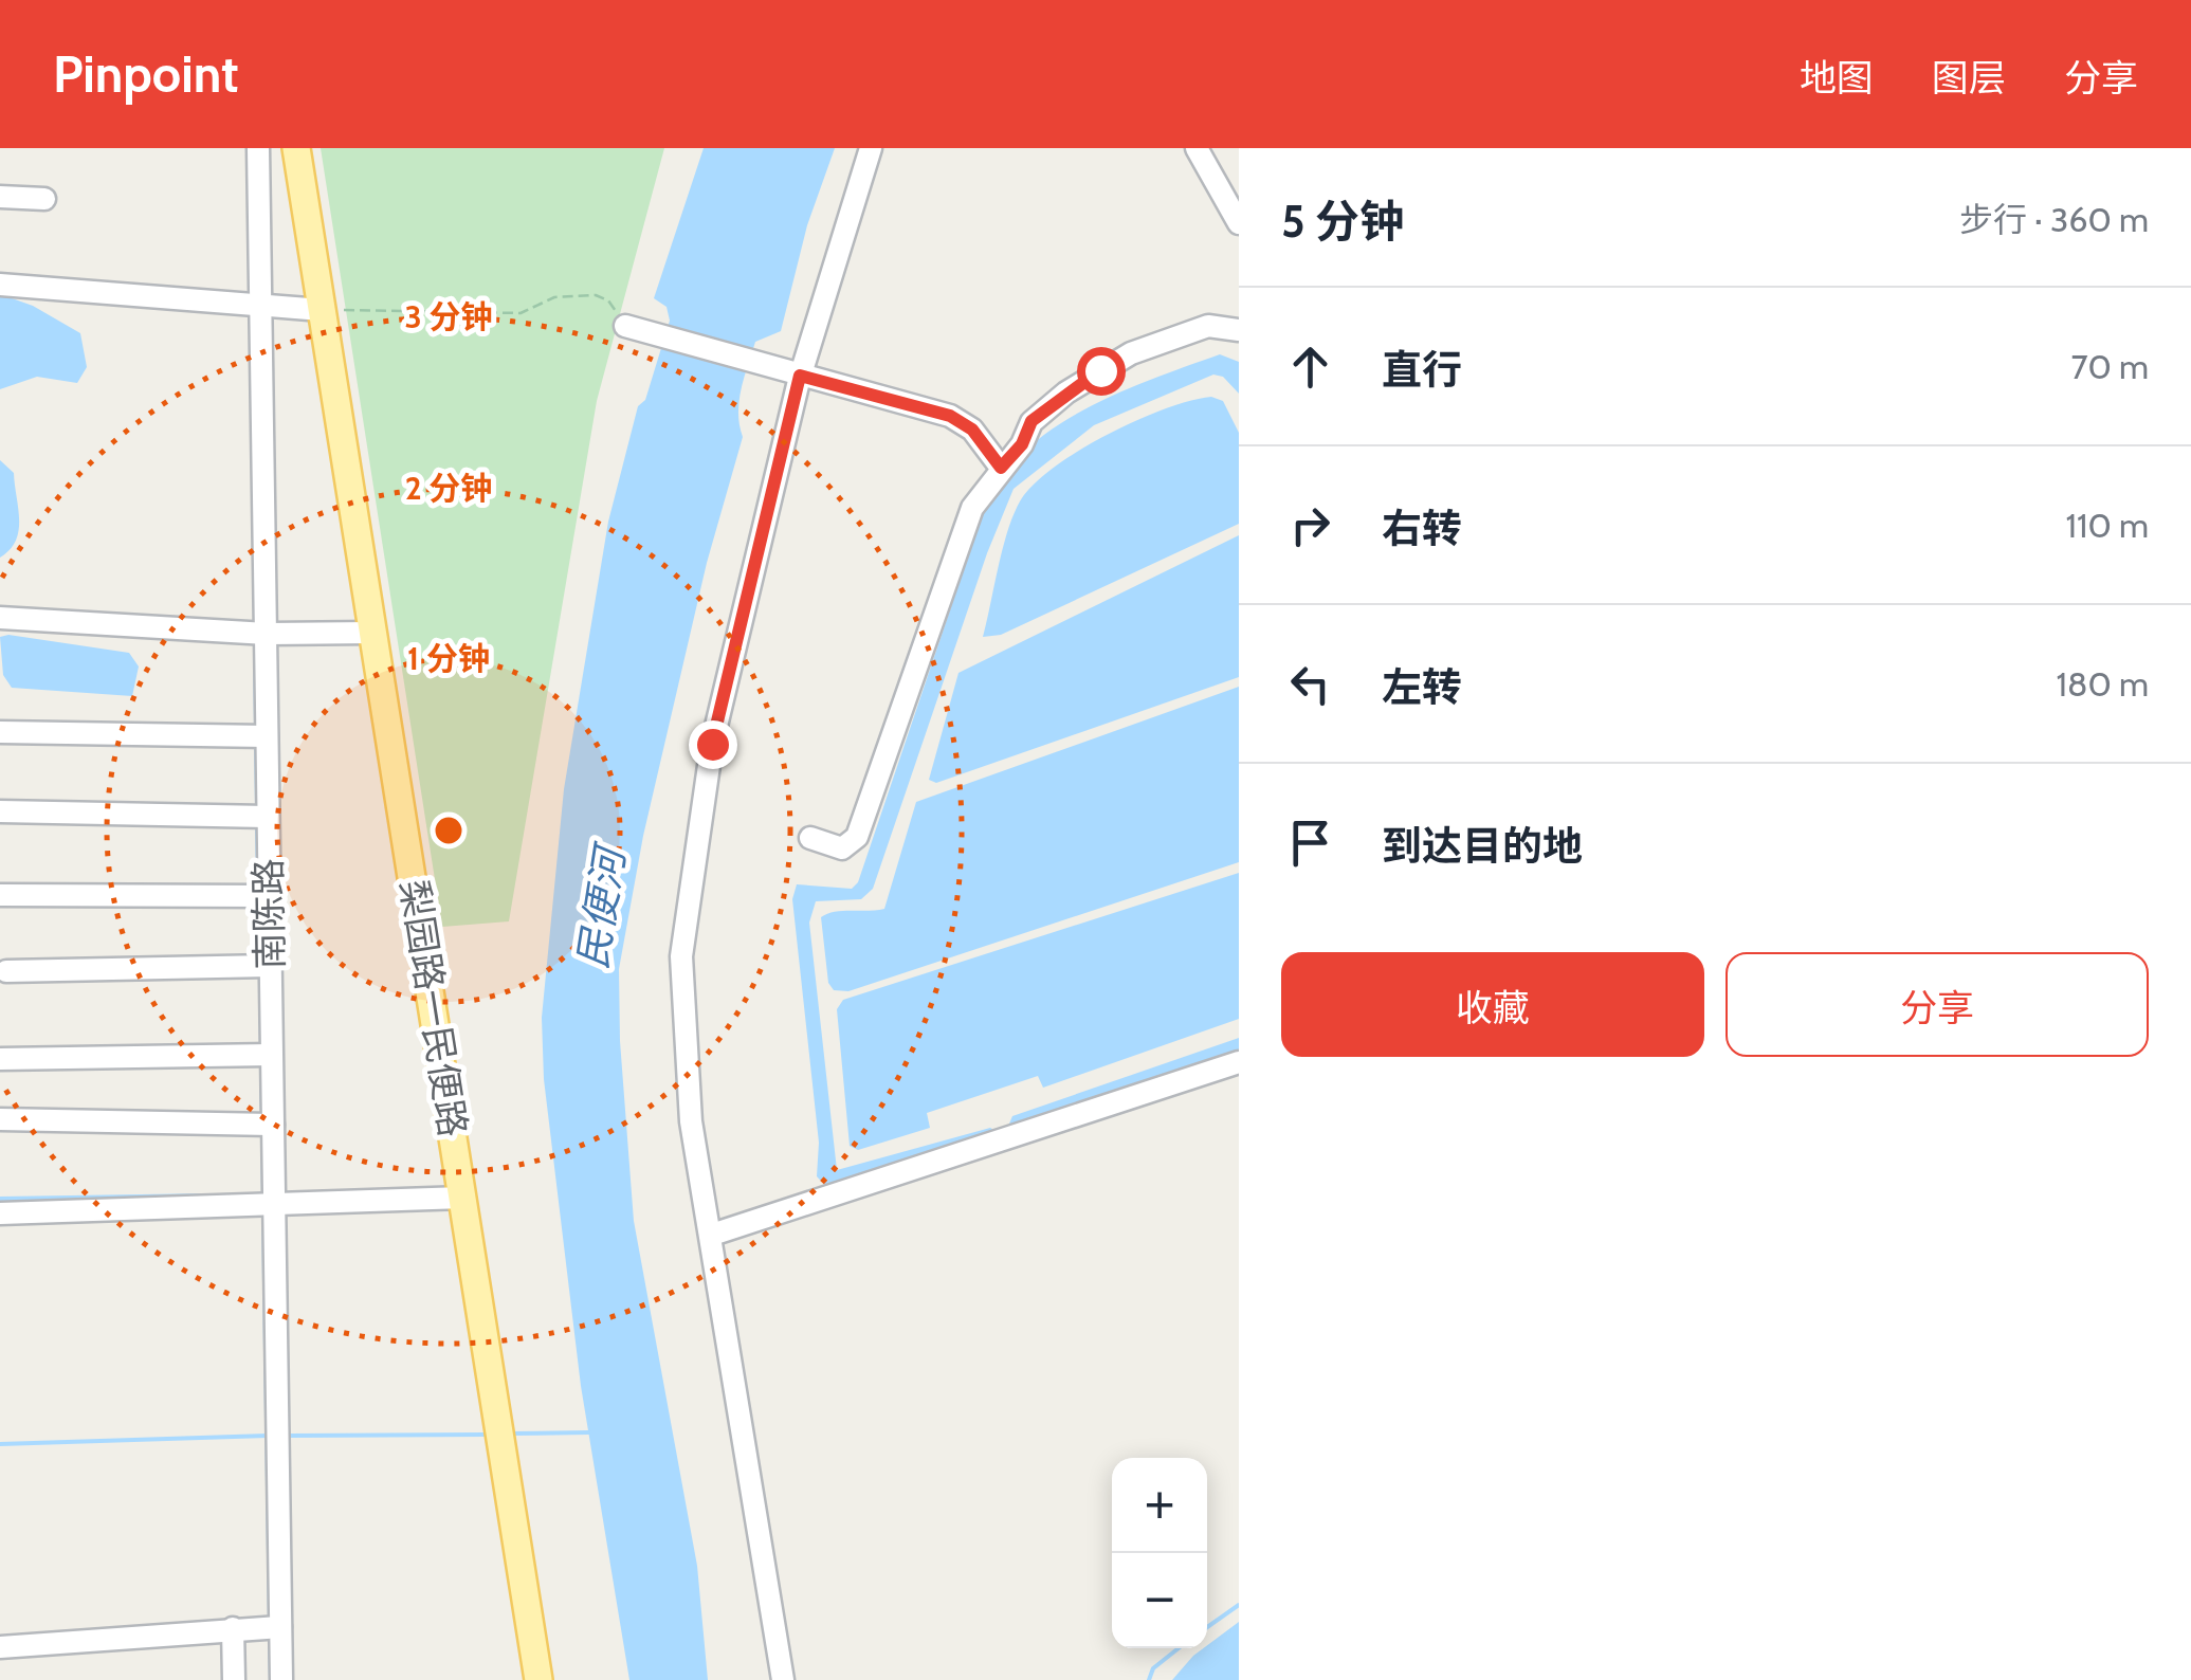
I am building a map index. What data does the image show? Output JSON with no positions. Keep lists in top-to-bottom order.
{
  "streets": {
    "main road": ["梨园路一民便路"],
    "street": ["南陈路"]
  },
  "water": ["民便河"],
  "page": {
    "header": "Pinpoint",
    "nav": ["地图", "图层", "分享"],
    "heading": ["5 分钟", "步行 · 360 m"],
    "list": [
      ["直行", "70 m"],
      ["右转", "110 m"],
      ["左转", "180 m"],
      "到达目的地"
    ],
    "buttons": ["收藏", "分享"],
    "map_buttons": ["+", "−"]
  },
  "rings": ["3 分钟", "2 分钟", "1 分钟"]
}
